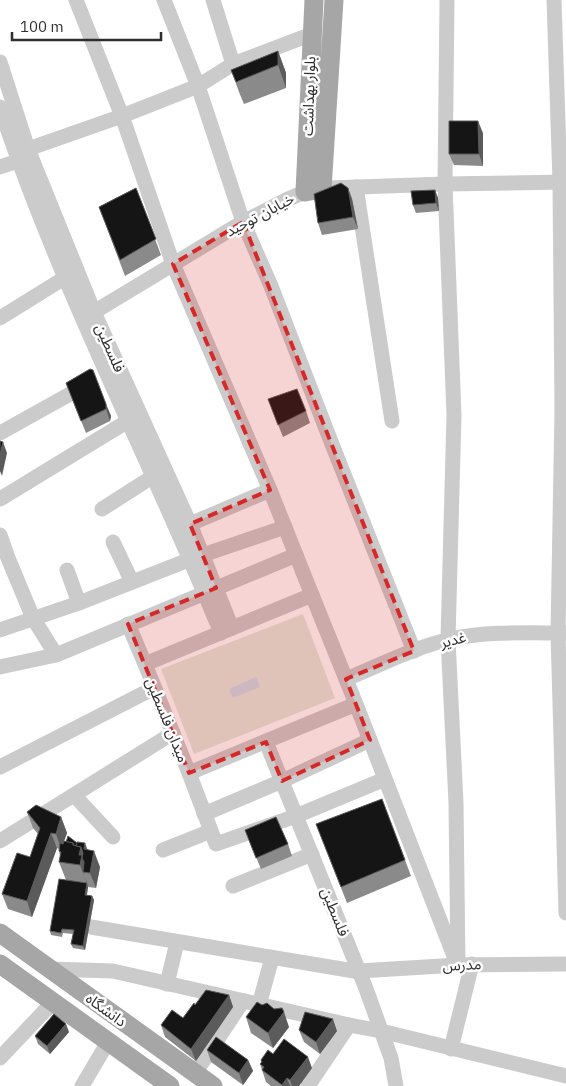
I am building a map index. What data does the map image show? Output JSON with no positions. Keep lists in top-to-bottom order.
{
  "streets": {
    "main road": ["بلوار بهداشت", "دانشگاه"],
    "street": [
      "خیابان توحید",
      "فلسطین",
      "غدیر",
      "میدان فلسطین",
      "مدرس"
    ]
  },
  "crossings": [
    ["بلوار بهداشت", "خیابان توحید"],
    ["خیابان توحید", "فلسطین"],
    ["فلسطین", "میدان فلسطین"],
    ["فلسطین", "مدرس"]
  ],
  "scale_bar": "100 m"
}
